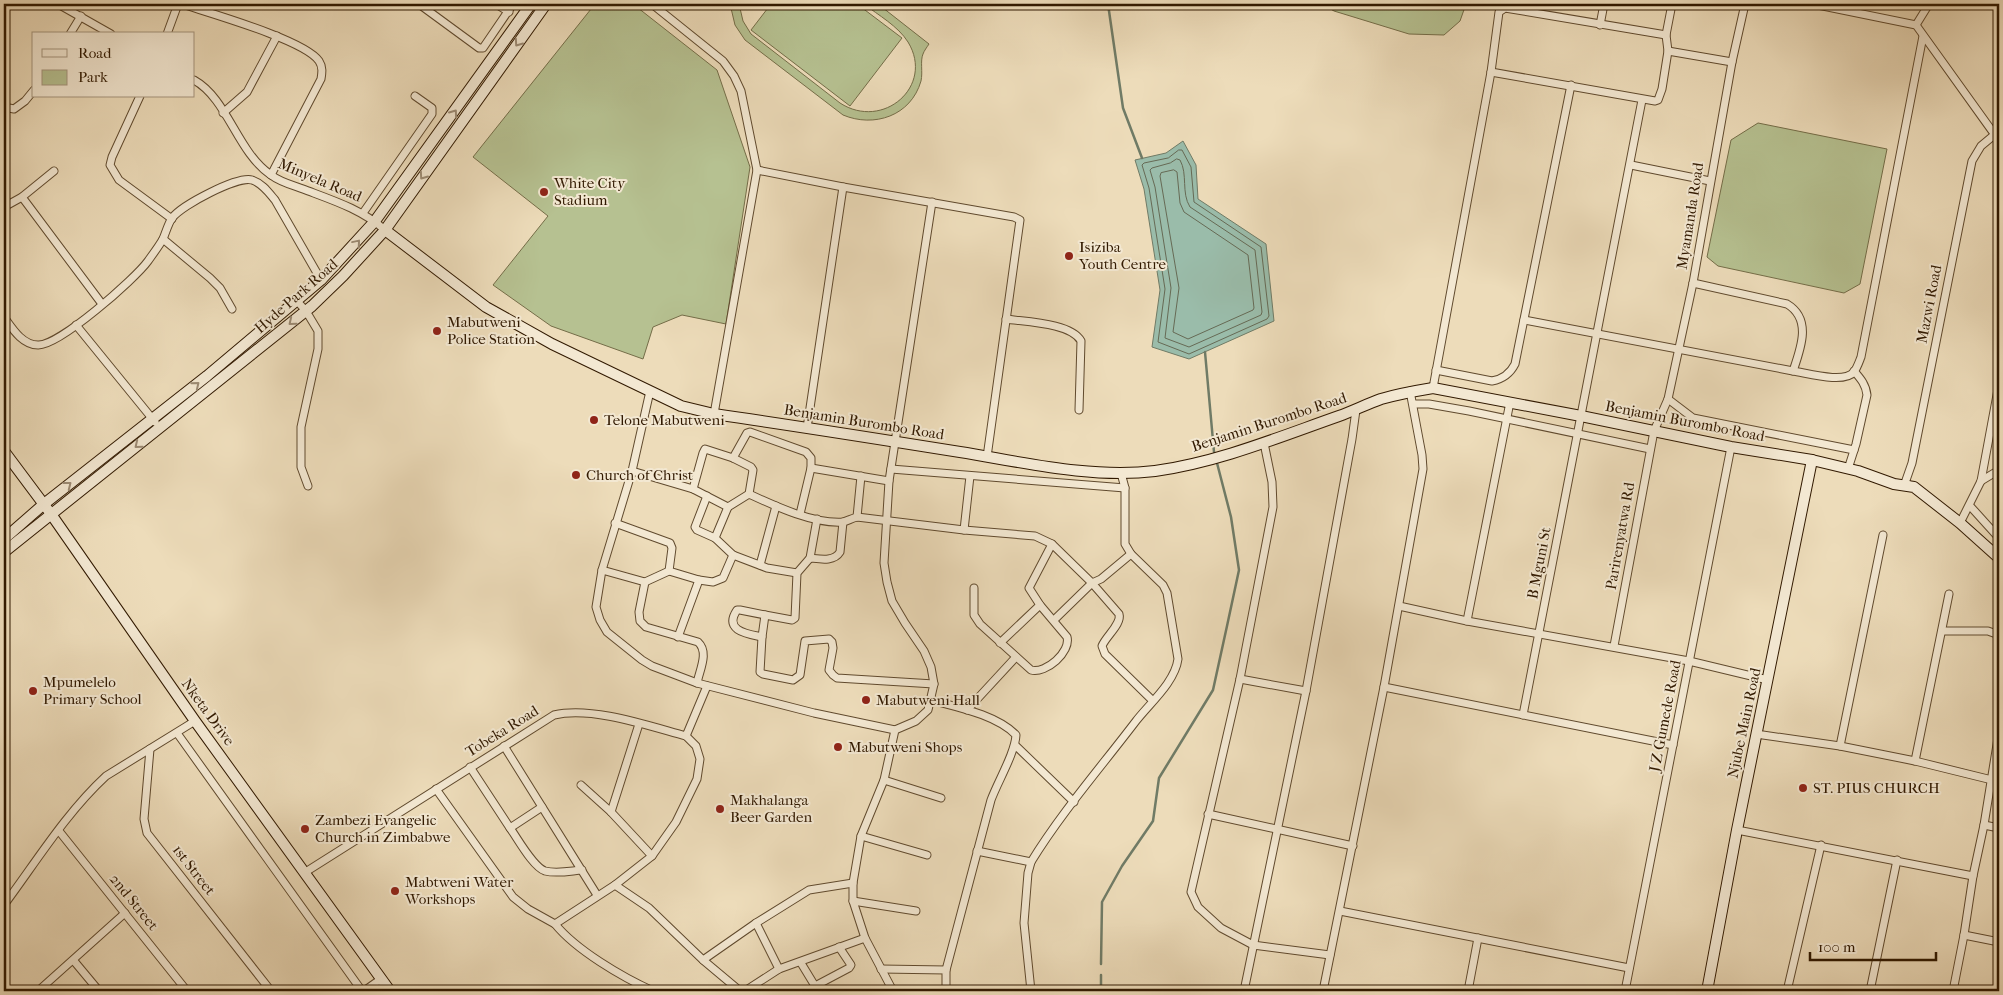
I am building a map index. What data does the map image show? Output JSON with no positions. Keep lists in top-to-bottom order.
{
  "streets": {
    "street": [
      "Minyela Road",
      "Myamanda Road",
      "Hyde Park Road",
      "Mazwi Road",
      "Benjamin Burombo Road",
      "Parirenyatwa Rd",
      "B Mguni St",
      "Nketa Drive",
      "J Z Gumede Road",
      "Njube Main Road",
      "Tobeka Road",
      "1st Street",
      "2nd Street"
    ]
  },
  "crossings": [
    ["Minyela Road", "Hyde Park Road"],
    ["Minyela Road", "Benjamin Burombo Road"],
    ["Myamanda Road", "Benjamin Burombo Road"],
    ["Myamanda Road", "Parirenyatwa Rd"],
    ["Hyde Park Road", "Benjamin Burombo Road"],
    ["Hyde Park Road", "Nketa Drive"],
    ["Mazwi Road", "Benjamin Burombo Road"],
    ["Benjamin Burombo Road", "Parirenyatwa Rd"],
    ["Benjamin Burombo Road", "B Mguni St"],
    ["Benjamin Burombo Road", "J Z Gumede Road"],
    ["Benjamin Burombo Road", "Njube Main Road"],
    ["Nketa Drive", "Tobeka Road"]
  ],
  "places": [
    "White City Stadium",
    "Isiziba Youth Centre",
    "Mabutweni Police Station",
    "Telone Mabutweni",
    "Church of Christ",
    "Mpumelelo Primary School",
    "Mabutweni Hall",
    "Mabutweni Shops",
    "ST. PIUS CHURCH",
    "Makhalanga Beer Garden",
    "Zambezi Evangelic Church in Zimbabwe",
    "Mabtweni Water Workshops"
  ],
  "legend": ["Road", "Park"],
  "scale_bar": "100 m"
}
